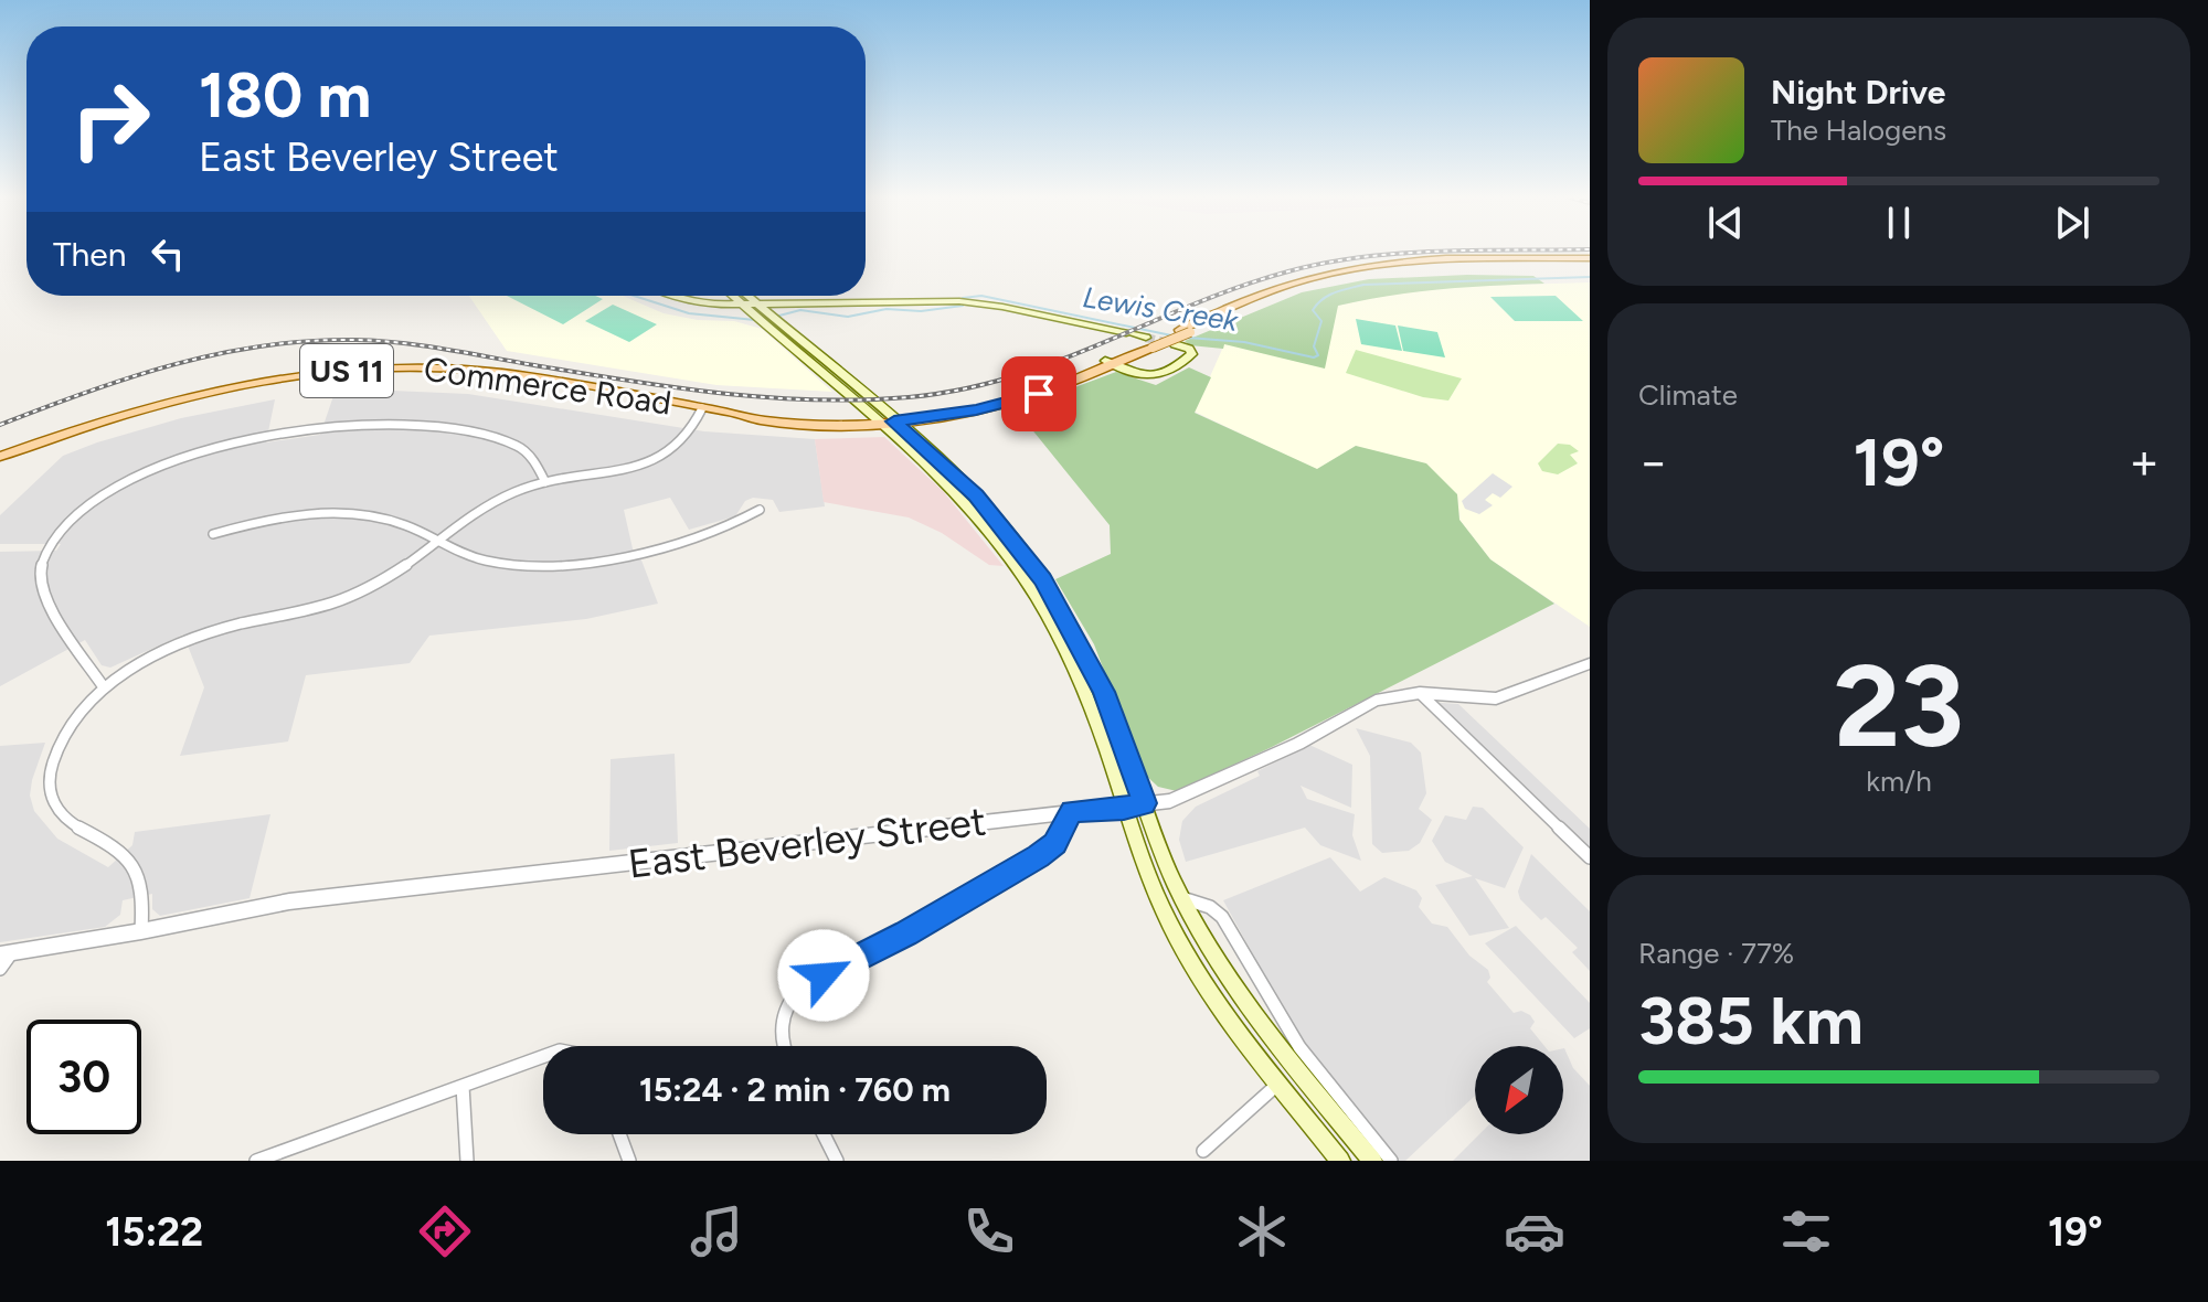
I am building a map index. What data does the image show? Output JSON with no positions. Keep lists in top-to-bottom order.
{
  "streets": {
    "main road": ["US 11", "Commerce Road"],
    "street": ["East Beverley Street"]
  },
  "water": ["Lewis Creek"],
  "north": "bottom left",
  "page": {
    "turn": ["180 m", "East Beverley Street"],
    "song": ["Night Drive", "The Halogens"],
    "then": "Then",
    "tile": [
      "Climate",
      ["23", "km/h"],
      ["Range · 77%", "385 km"]
    ],
    "heat": ["−", "19°", "+"],
    "limit": "30",
    "trip": "15:24 · 2 min · 760 m",
    "tabs": ["15:22", "19°"]
  }
}
